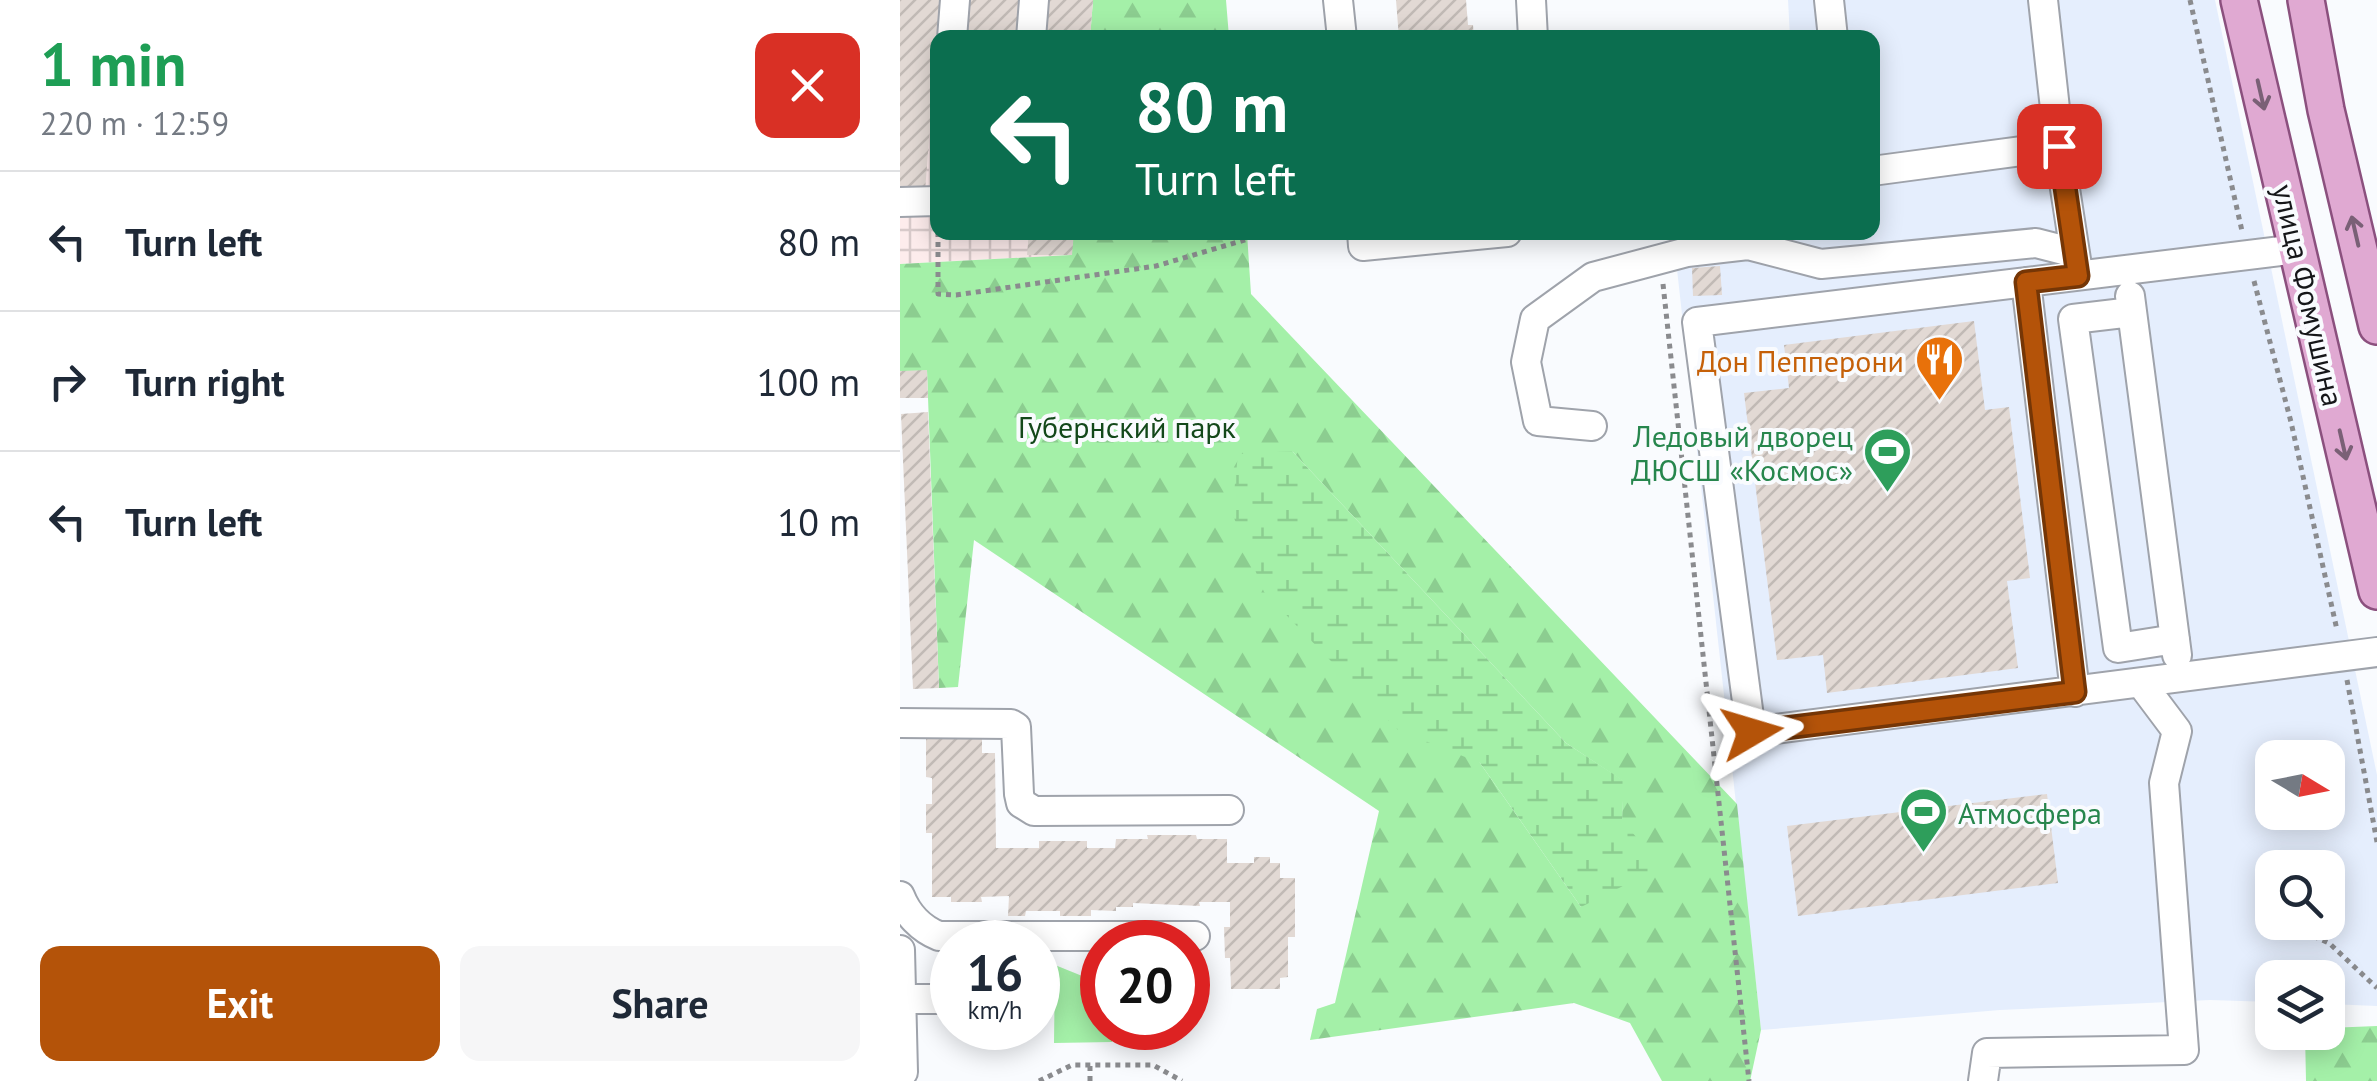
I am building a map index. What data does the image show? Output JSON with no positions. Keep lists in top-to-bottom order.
{
  "streets": {
    "main road": ["улица Фомушина"]
  },
  "parks": ["Губернский парк"],
  "places": {
    "restaurant": ["Дон Пепперони"],
    "sports": ["Ледовый дворец ДЮСШ «Космос»", "Атмосфера"]
  },
  "north": "right",
  "page": {
    "heading": ["1 min", "220 m · 12:59"],
    "turn": ["80 m", "Turn left"],
    "list": [
      {
        "name": "Turn left",
        "value": "80 m"
      },
      {
        "name": "Turn right",
        "value": "100 m"
      },
      {
        "name": "Turn left",
        "value": "10 m"
      }
    ],
    "speed": "16 km/h",
    "limit": "20",
    "buttons": ["Exit", "Share"]
  }
}
